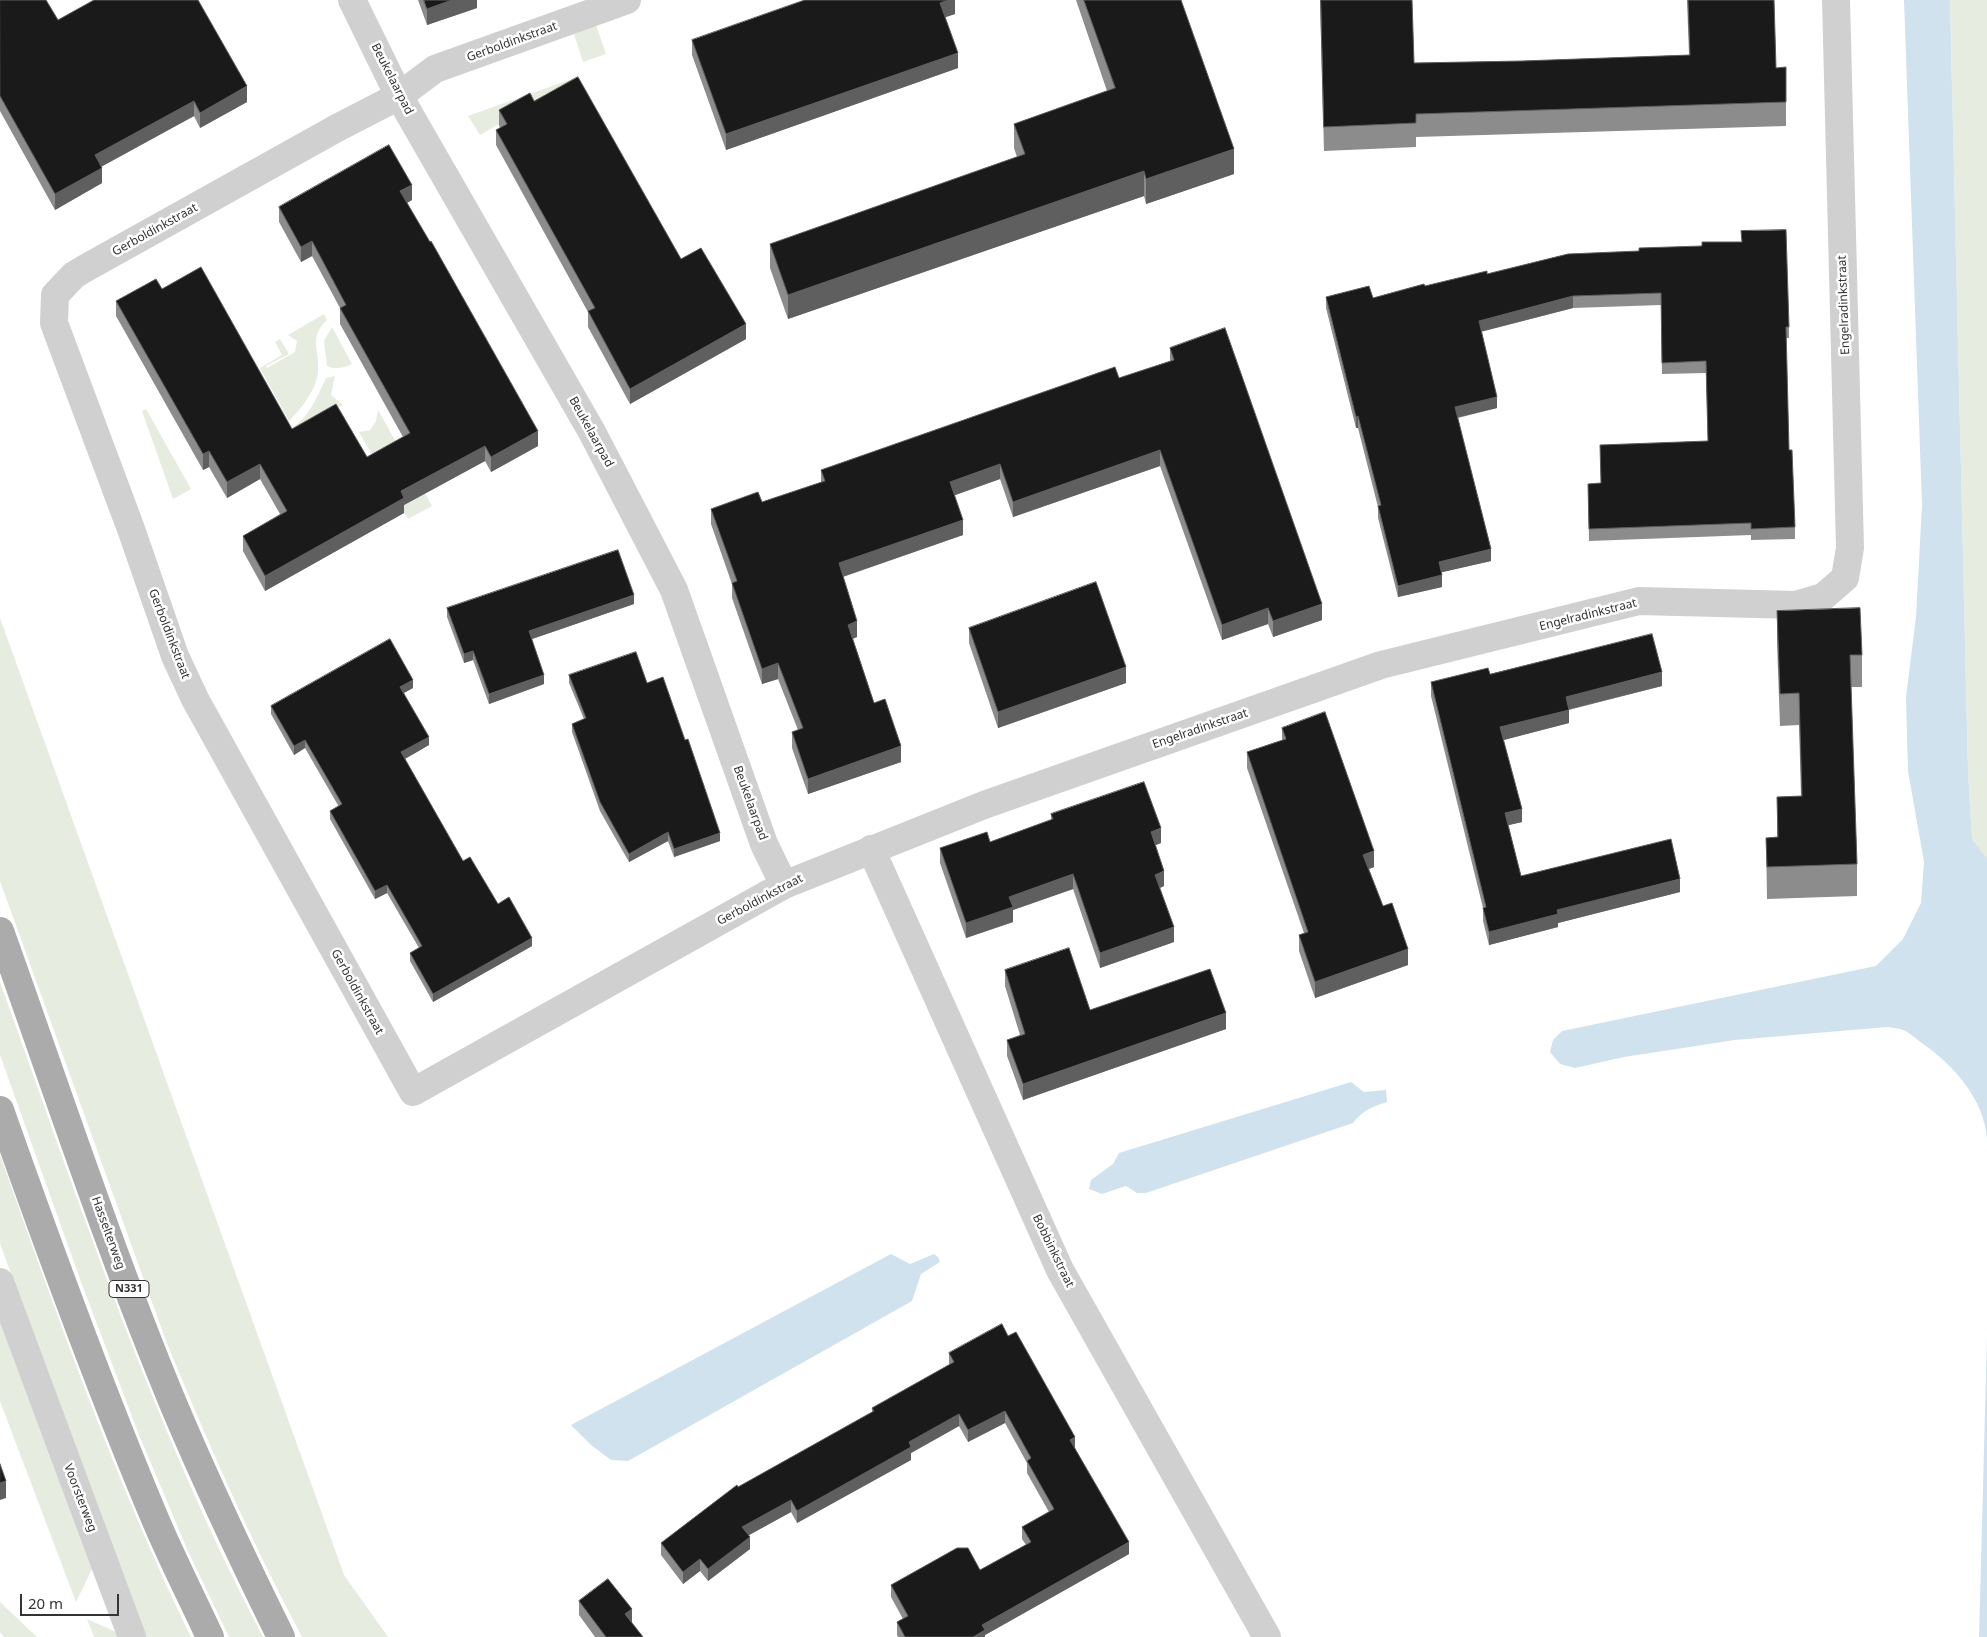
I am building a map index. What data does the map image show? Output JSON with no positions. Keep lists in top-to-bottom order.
{
  "streets": {
    "main road": ["Hasselterweg", "N331"],
    "street": [
      "Gerboldinkstraat",
      "Beukelaarpad",
      "Engelradinkstraat",
      "Bobbinkstraat",
      "Voorsterweg"
    ]
  },
  "crossings": [
    ["Gerboldinkstraat", "Beukelaarpad"],
    ["Gerboldinkstraat", "Engelradinkstraat"],
    ["Gerboldinkstraat", "Bobbinkstraat"],
    ["Engelradinkstraat", "Bobbinkstraat"]
  ],
  "scale_bar": "20 m"
}
